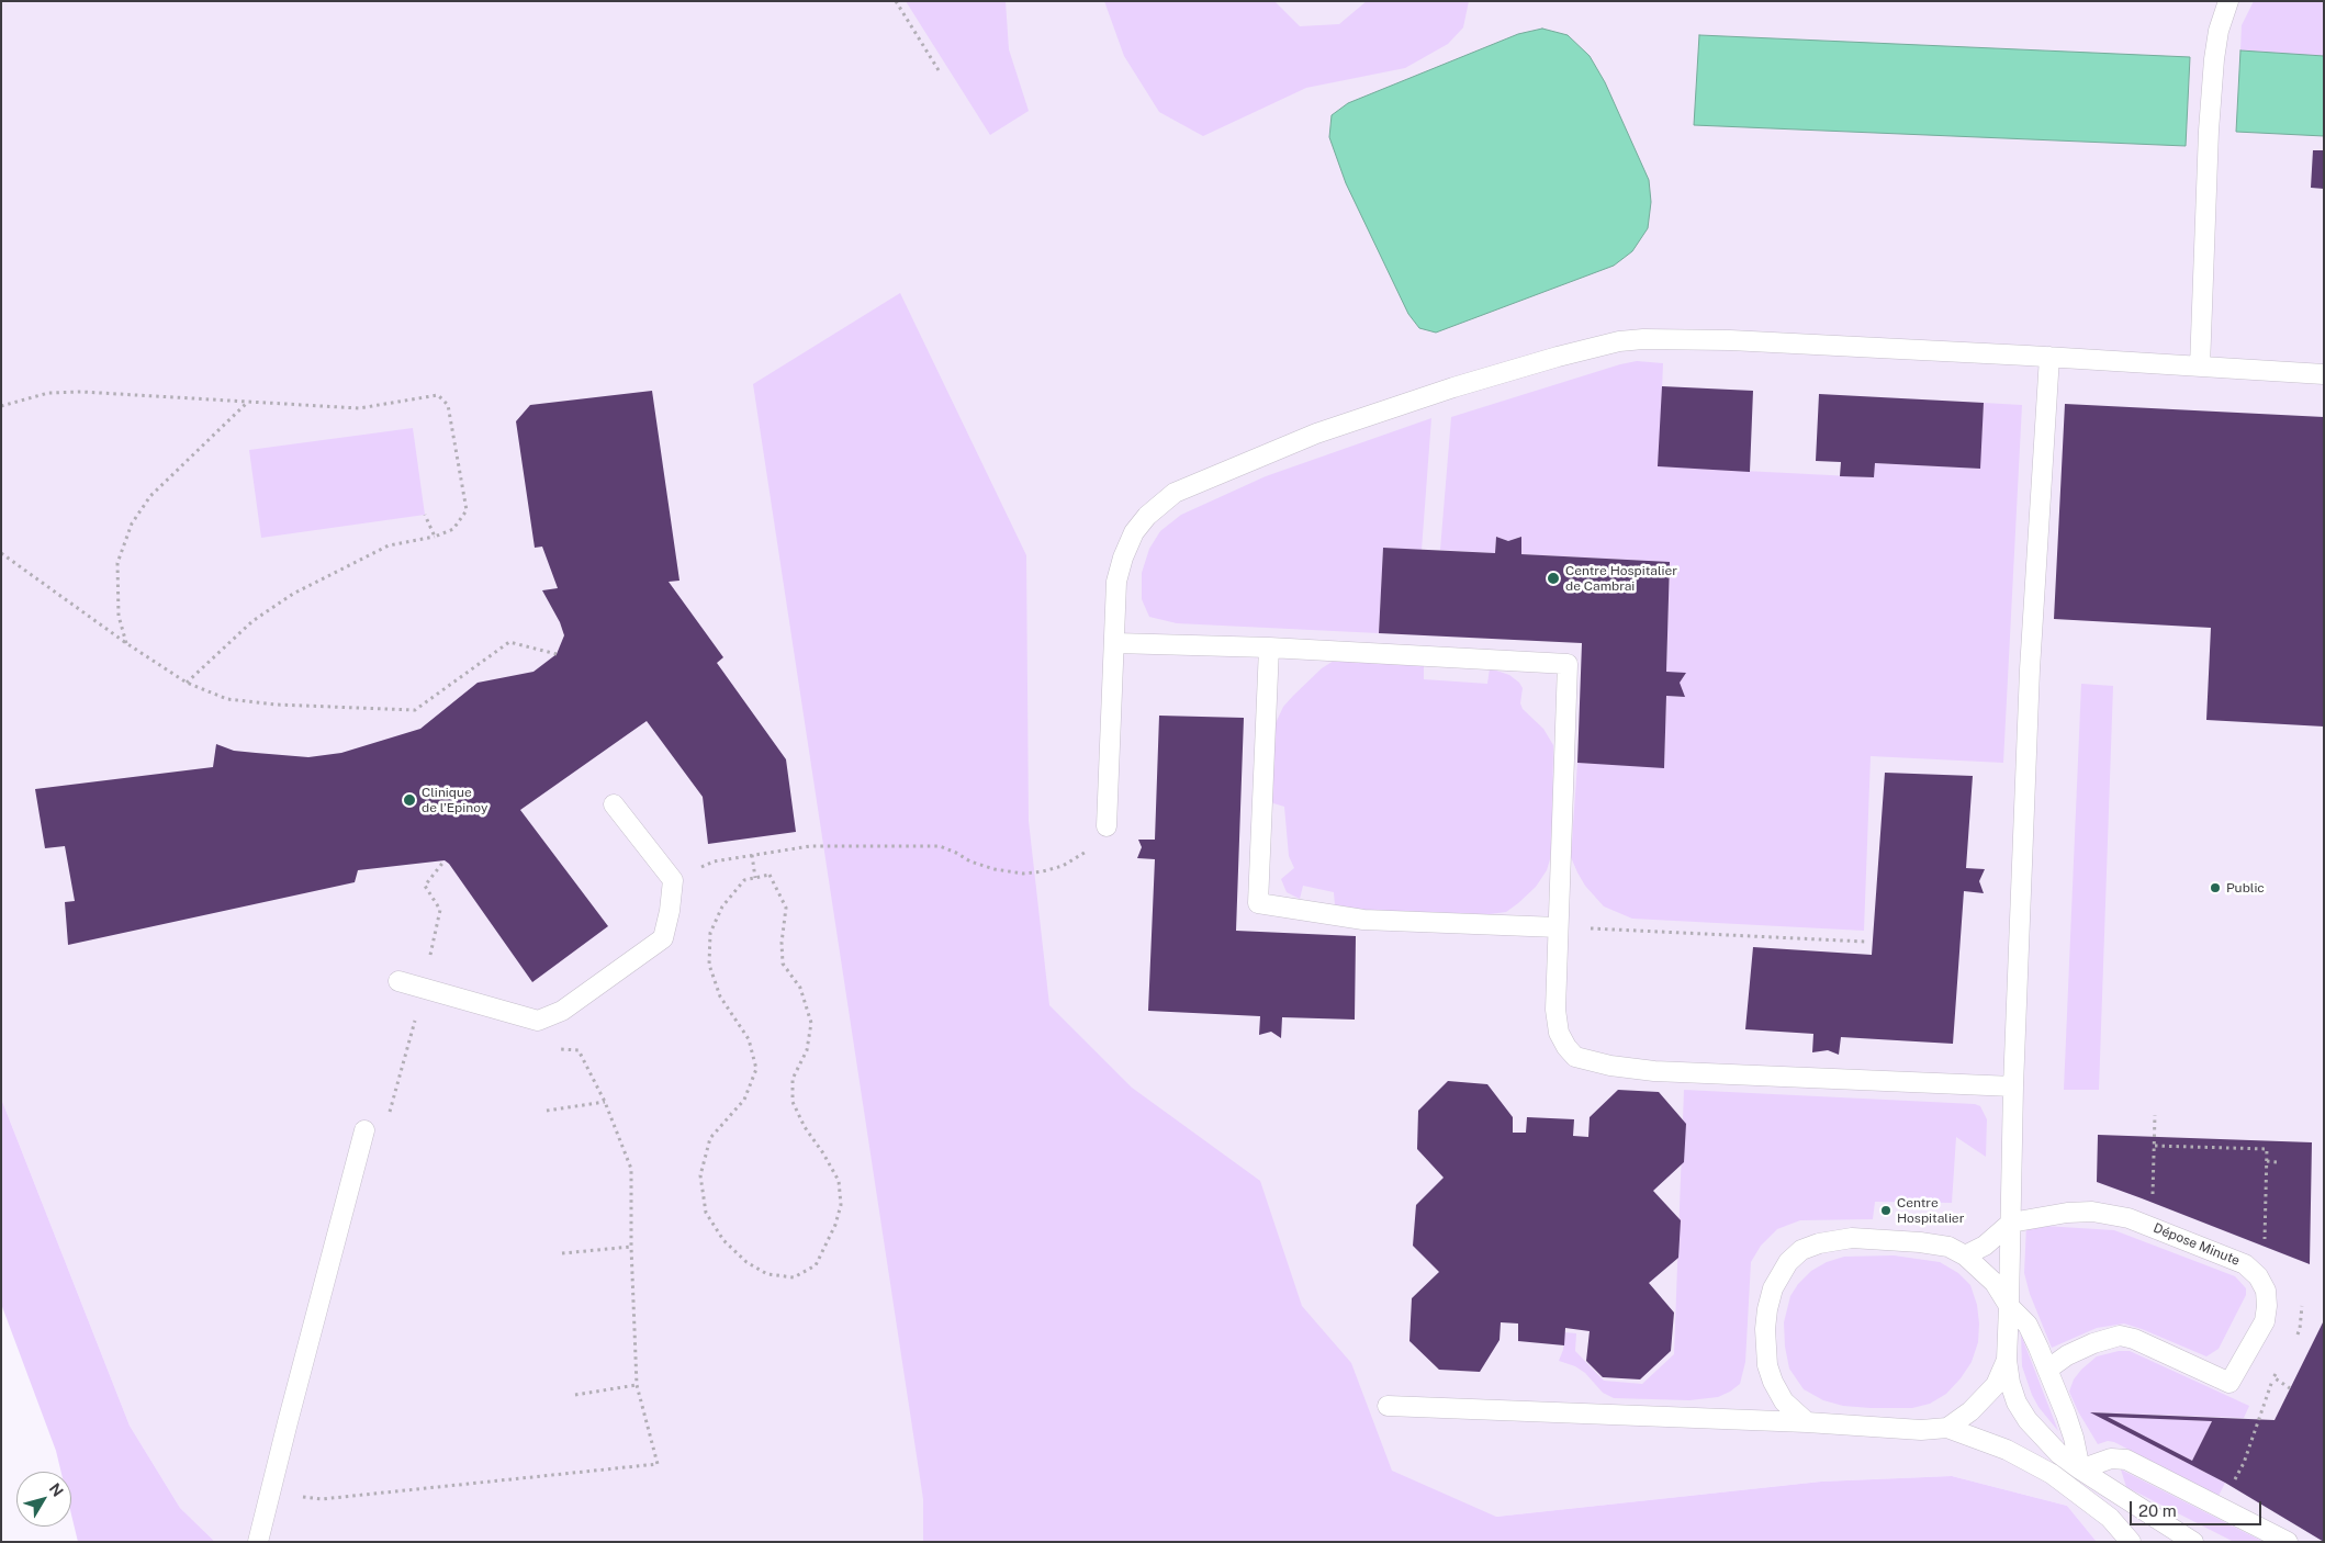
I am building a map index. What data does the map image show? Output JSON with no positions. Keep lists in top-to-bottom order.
{
  "streets": {
    "lane": ["Dépose Minute"]
  },
  "places": [
    "Centre Hospitalier de Cambrai",
    "Clinique de l’Epinoy",
    "Public",
    "Centre Hospitalier"
  ],
  "scale_bar": "20 m",
  "north": "top right"
}
